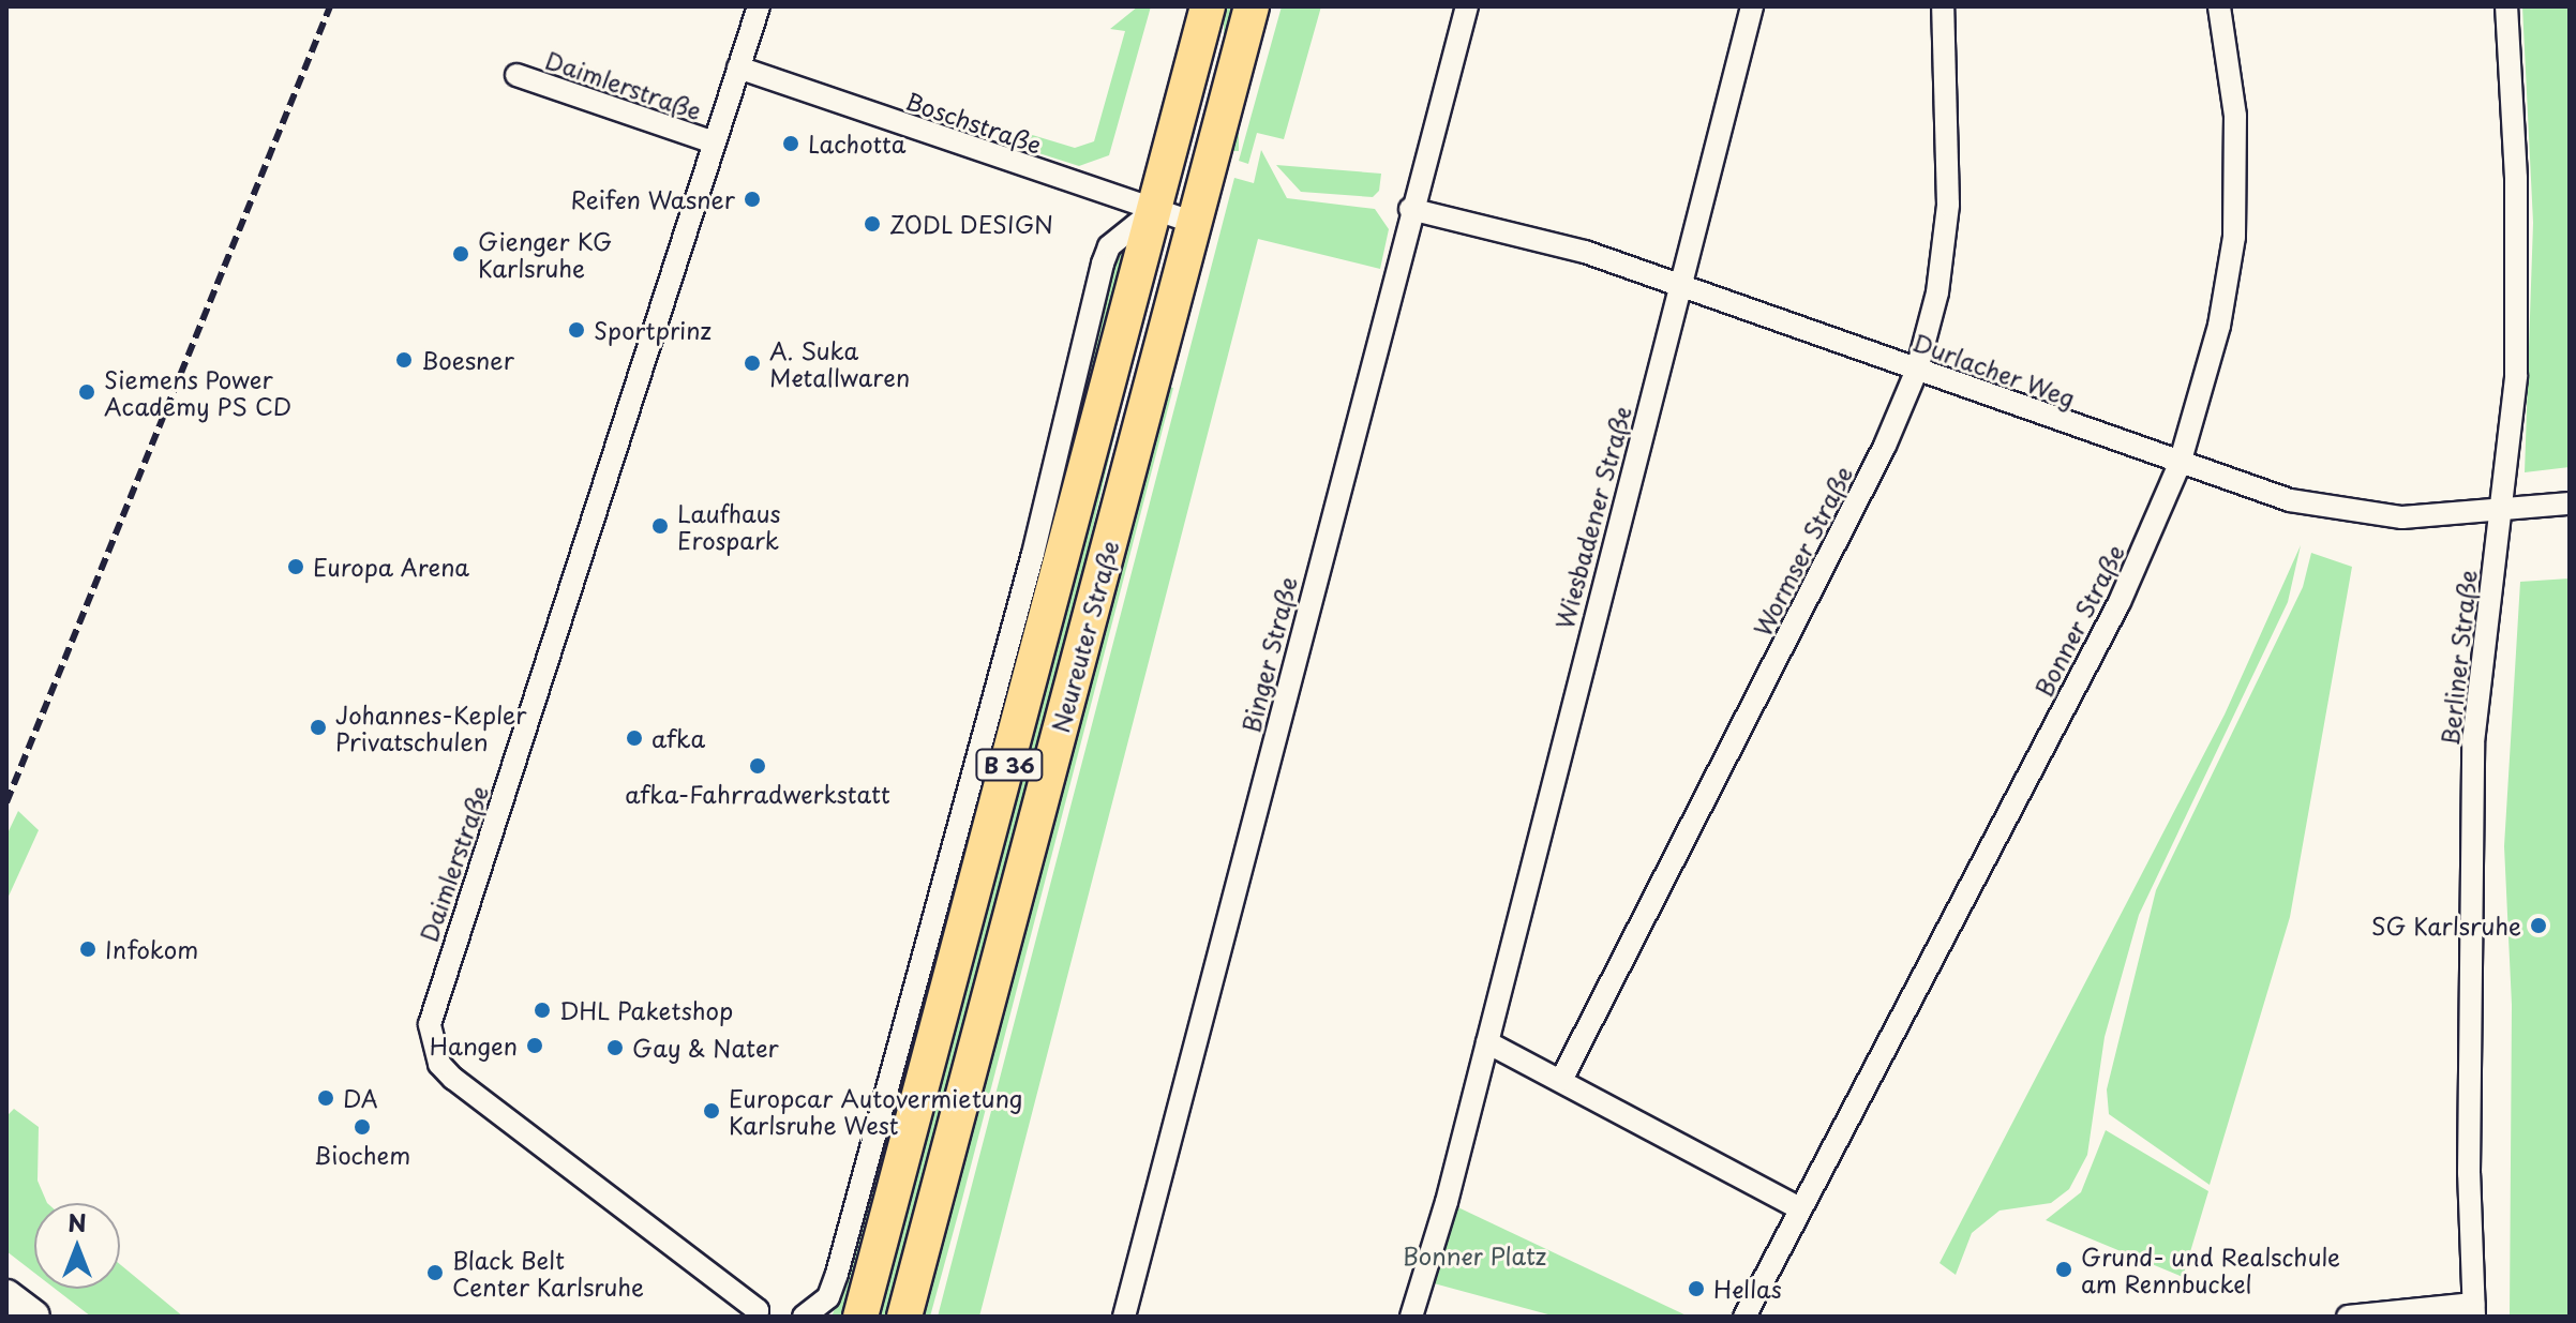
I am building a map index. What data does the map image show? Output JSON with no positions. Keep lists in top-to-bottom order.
{
  "streets": {
    "main road": ["Neureuter Straße", "B 36"],
    "street": [
      "Daimlerstraße",
      "Boschstraße",
      "Durlacher Weg",
      "Wiesbadener Straße",
      "Wormser Straße",
      "Bonner Straße",
      "Binger Straße",
      "Berliner Straße"
    ]
  },
  "crossings": [
    ["Daimlerstraße", "Boschstraße"],
    ["Boschstraße", "Neureuter Straße"],
    ["Durlacher Weg", "Wiesbadener Straße"],
    ["Durlacher Weg", "Wormser Straße"],
    ["Durlacher Weg", "Bonner Straße"],
    ["Durlacher Weg", "Binger Straße"],
    ["Durlacher Weg", "Berliner Straße"]
  ],
  "parks": ["Bonner Platz"],
  "places": [
    "Lachotta",
    "Reifen Wasner",
    "ZODL DESIGN",
    "Gienger KG Karlsruhe",
    "Sportprinz",
    "Boesner",
    "A. Suka Metallwaren",
    "Siemens Power Academy PS CD",
    "Laufhaus Erospark",
    "Europa Arena",
    "Johannes-Kepler Privatschulen",
    "afka",
    "afka-Fahrradwerkstatt",
    "SG Karlsruhe",
    "Infokom",
    "DHL Paketshop",
    "Hangen",
    "Gay & Nater",
    "DA",
    "Europcar Autovermietung Karlsruhe West",
    "Biochem",
    "Grund- und Realschule am Rennbuckel",
    "Black Belt Center Karlsruhe",
    "Hellas"
  ],
  "north": "top"
}
